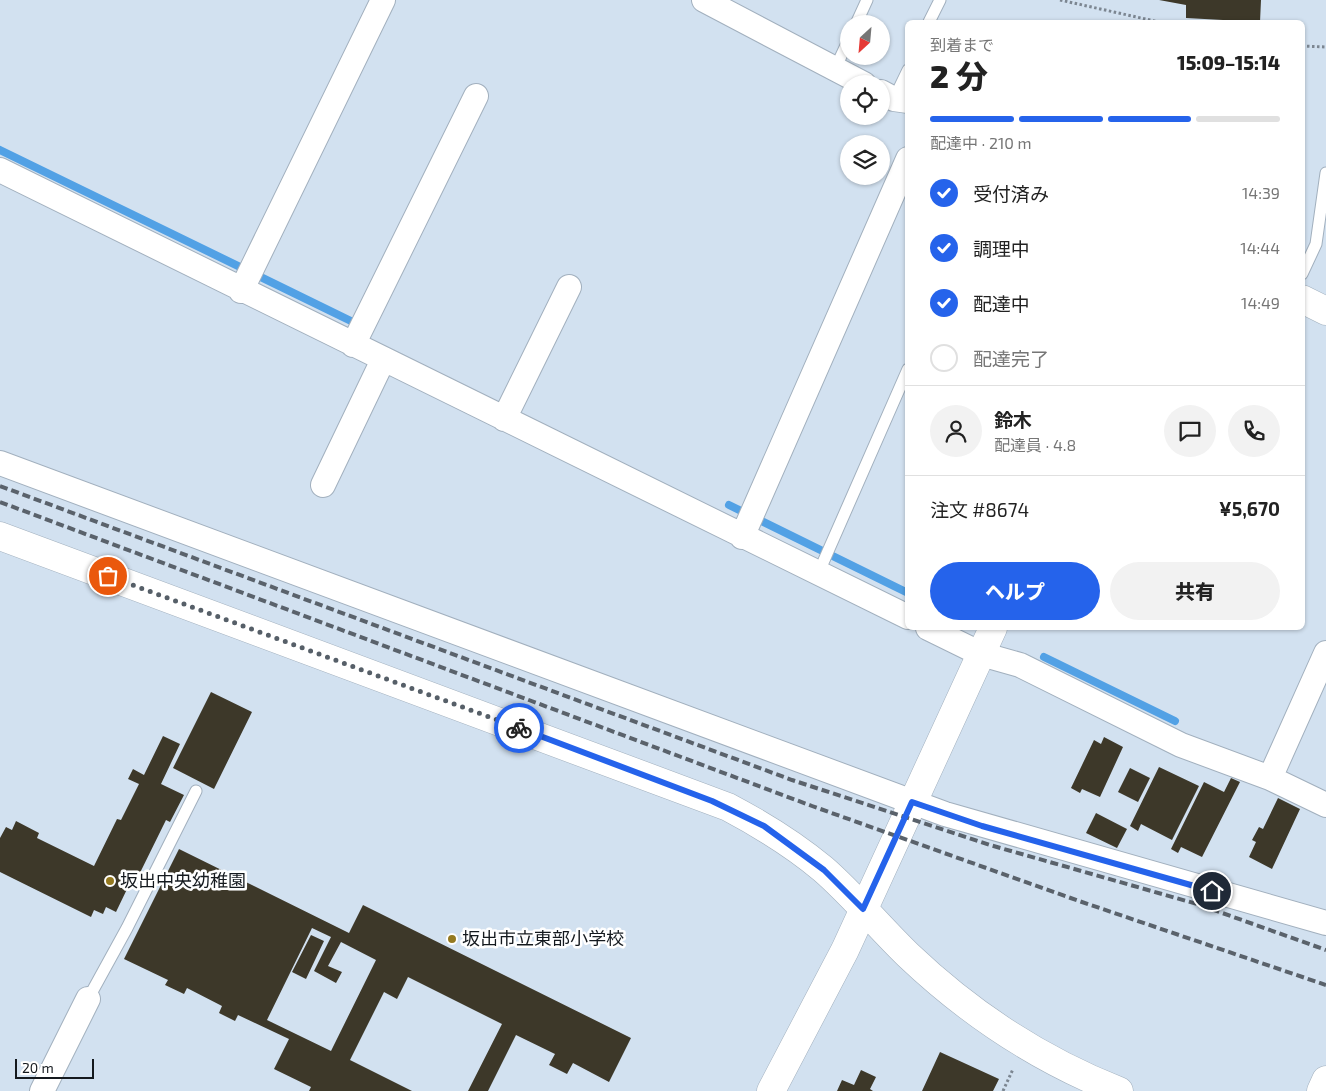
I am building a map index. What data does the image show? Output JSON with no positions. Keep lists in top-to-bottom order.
{
  "places": ["坂出中央幼稚園", "坂出市立東部小学校"],
  "scale_bar": "20 m",
  "north": "bottom left",
  "page": {
    "heading": ["2 分", "到着まで", "15:09–15:14"],
    "panel": [
      "鈴木",
      "配達員 · 4.8",
      "注文 #8674",
      "¥5,670"
    ],
    "bar": "配達中 · 210 m",
    "list": [
      ["受付済み", "14:39"],
      ["調理中", "14:44"],
      ["配達中", "14:49"],
      "配達完了"
    ],
    "buttons": ["ヘルプ", "共有"],
    "scale": "20 m"
  }
}
